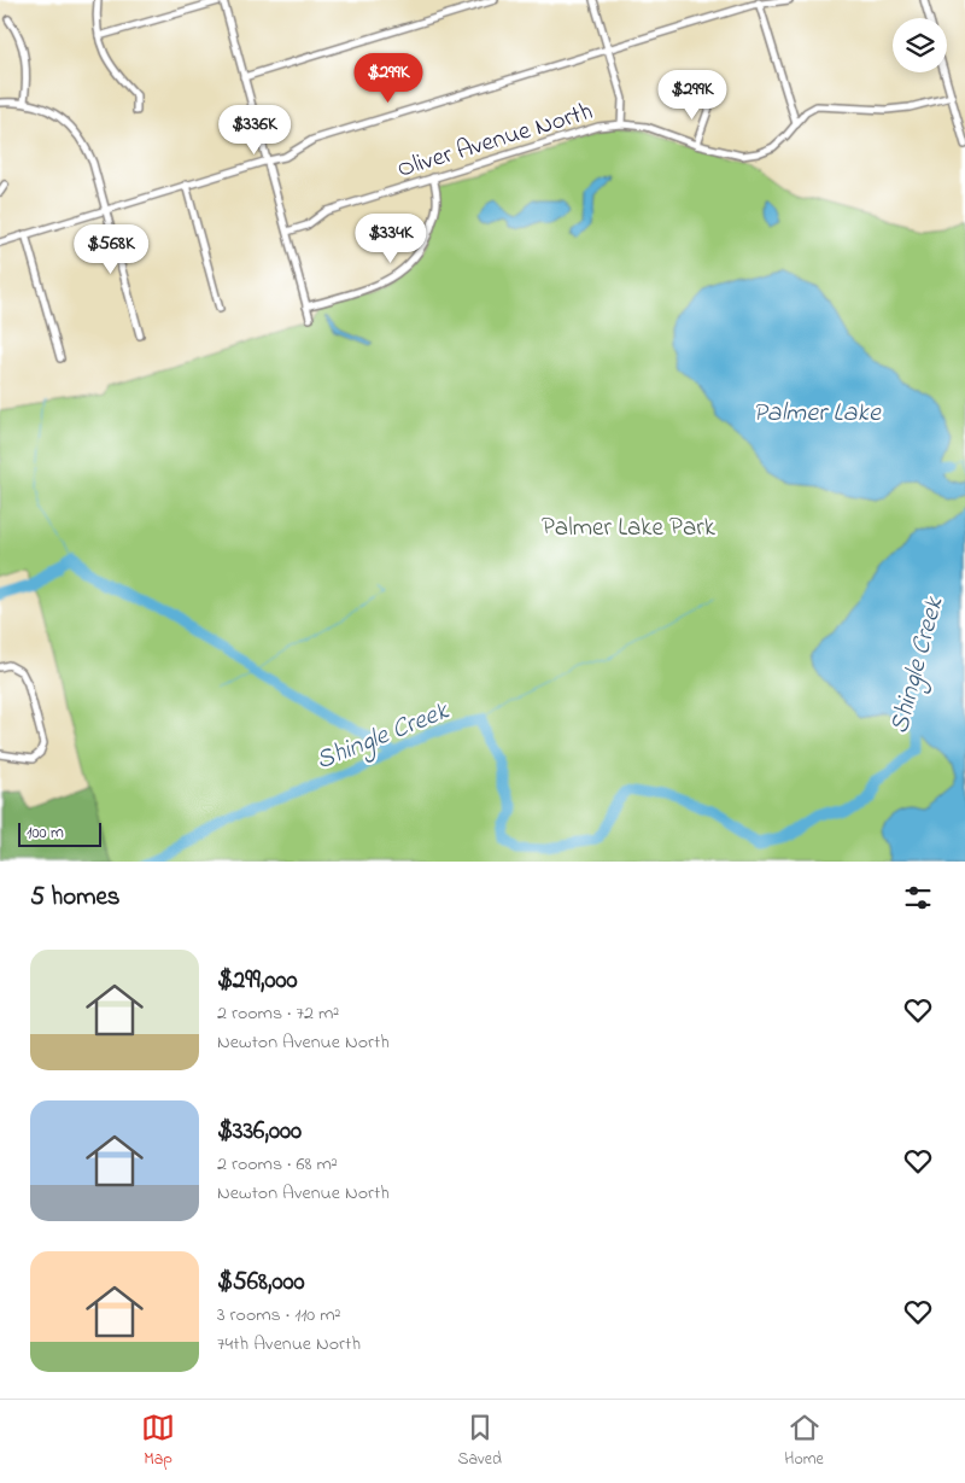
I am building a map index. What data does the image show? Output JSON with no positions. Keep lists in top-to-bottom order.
{
  "streets": {
    "street": ["Oliver Avenue North"]
  },
  "water": ["Palmer Lake", "Shingle Creek"],
  "parks": ["Palmer Lake Park"],
  "scale_bar": "100 m",
  "page": {
    "price": [
      "$299K",
      "$299K",
      "$336K",
      "$334K",
      "$568K"
    ],
    "scale": "100 m",
    "heading": "5 homes",
    "list": [
      {
        "name": "$299,000",
        "note": "2 rooms · 72 m² · Newton Avenue North"
      },
      {
        "name": "$336,000",
        "note": "2 rooms · 68 m² · Newton Avenue North"
      },
      {
        "name": "$568,000",
        "note": "3 rooms · 110 m² · 74th Avenue North"
      }
    ],
    "tabs": ["Map", "Saved", "Home"]
  }
}
